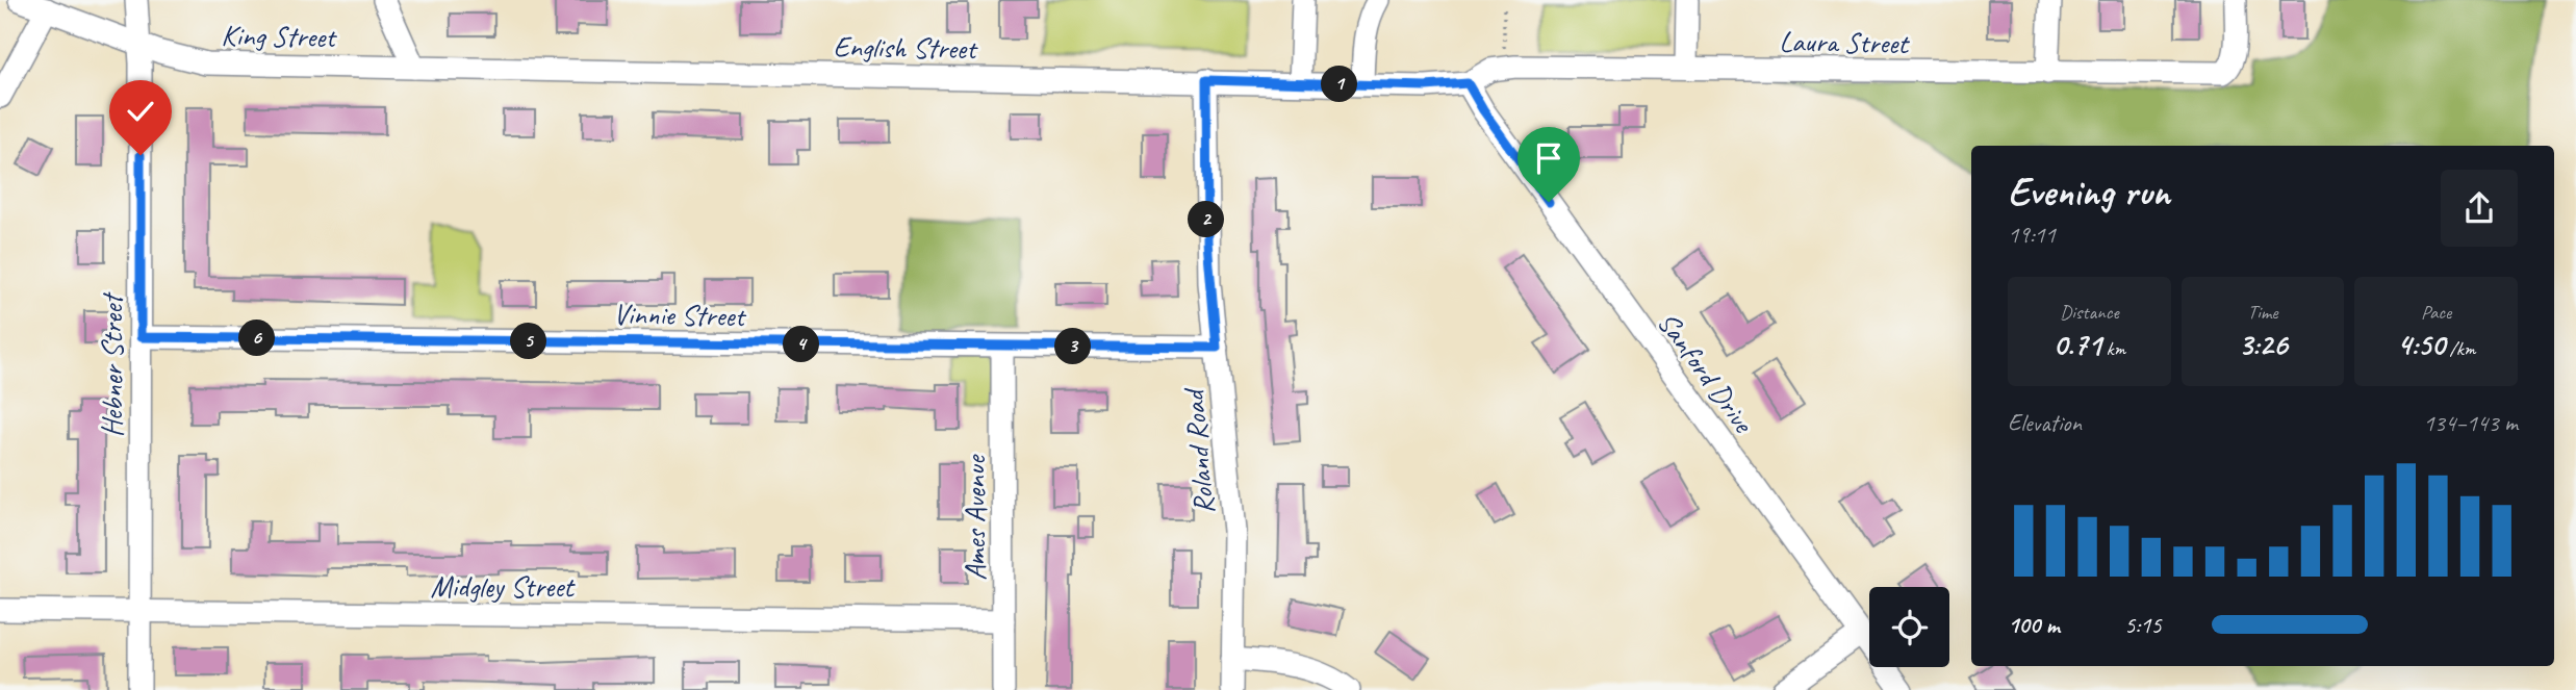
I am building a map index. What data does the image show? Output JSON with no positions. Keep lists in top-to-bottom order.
{
  "streets": {
    "street": [
      "King Street",
      "Laura Street",
      "English Street",
      "Vinnie Street",
      "Hebner Street",
      "Sanford Drive",
      "Roland Road",
      "Ames Avenue",
      "Midgley Street"
    ]
  },
  "crossings": [
    ["King Street", "English Street"],
    ["King Street", "Hebner Street"],
    ["Laura Street", "English Street"],
    ["Laura Street", "Sanford Drive"],
    ["English Street", "Sanford Drive"],
    ["English Street", "Roland Road"],
    ["Vinnie Street", "Hebner Street"],
    ["Vinnie Street", "Roland Road"],
    ["Vinnie Street", "Ames Avenue"],
    ["Hebner Street", "Midgley Street"],
    ["Ames Avenue", "Midgley Street"]
  ],
  "page": {
    "pins": [
      "1",
      "2",
      "6",
      "5",
      "4",
      "3"
    ],
    "heading": ["Evening run", "19:11"],
    "stats": [
      ["Distance", "0.71 km"],
      ["Time", "3:26"],
      ["Pace", "4:50 /km"]
    ],
    "chart": ["Elevation", "134–143 m"],
    "list": [
      {
        "name": "100 m",
        "note": "5:15"
      }
    ]
  }
}
